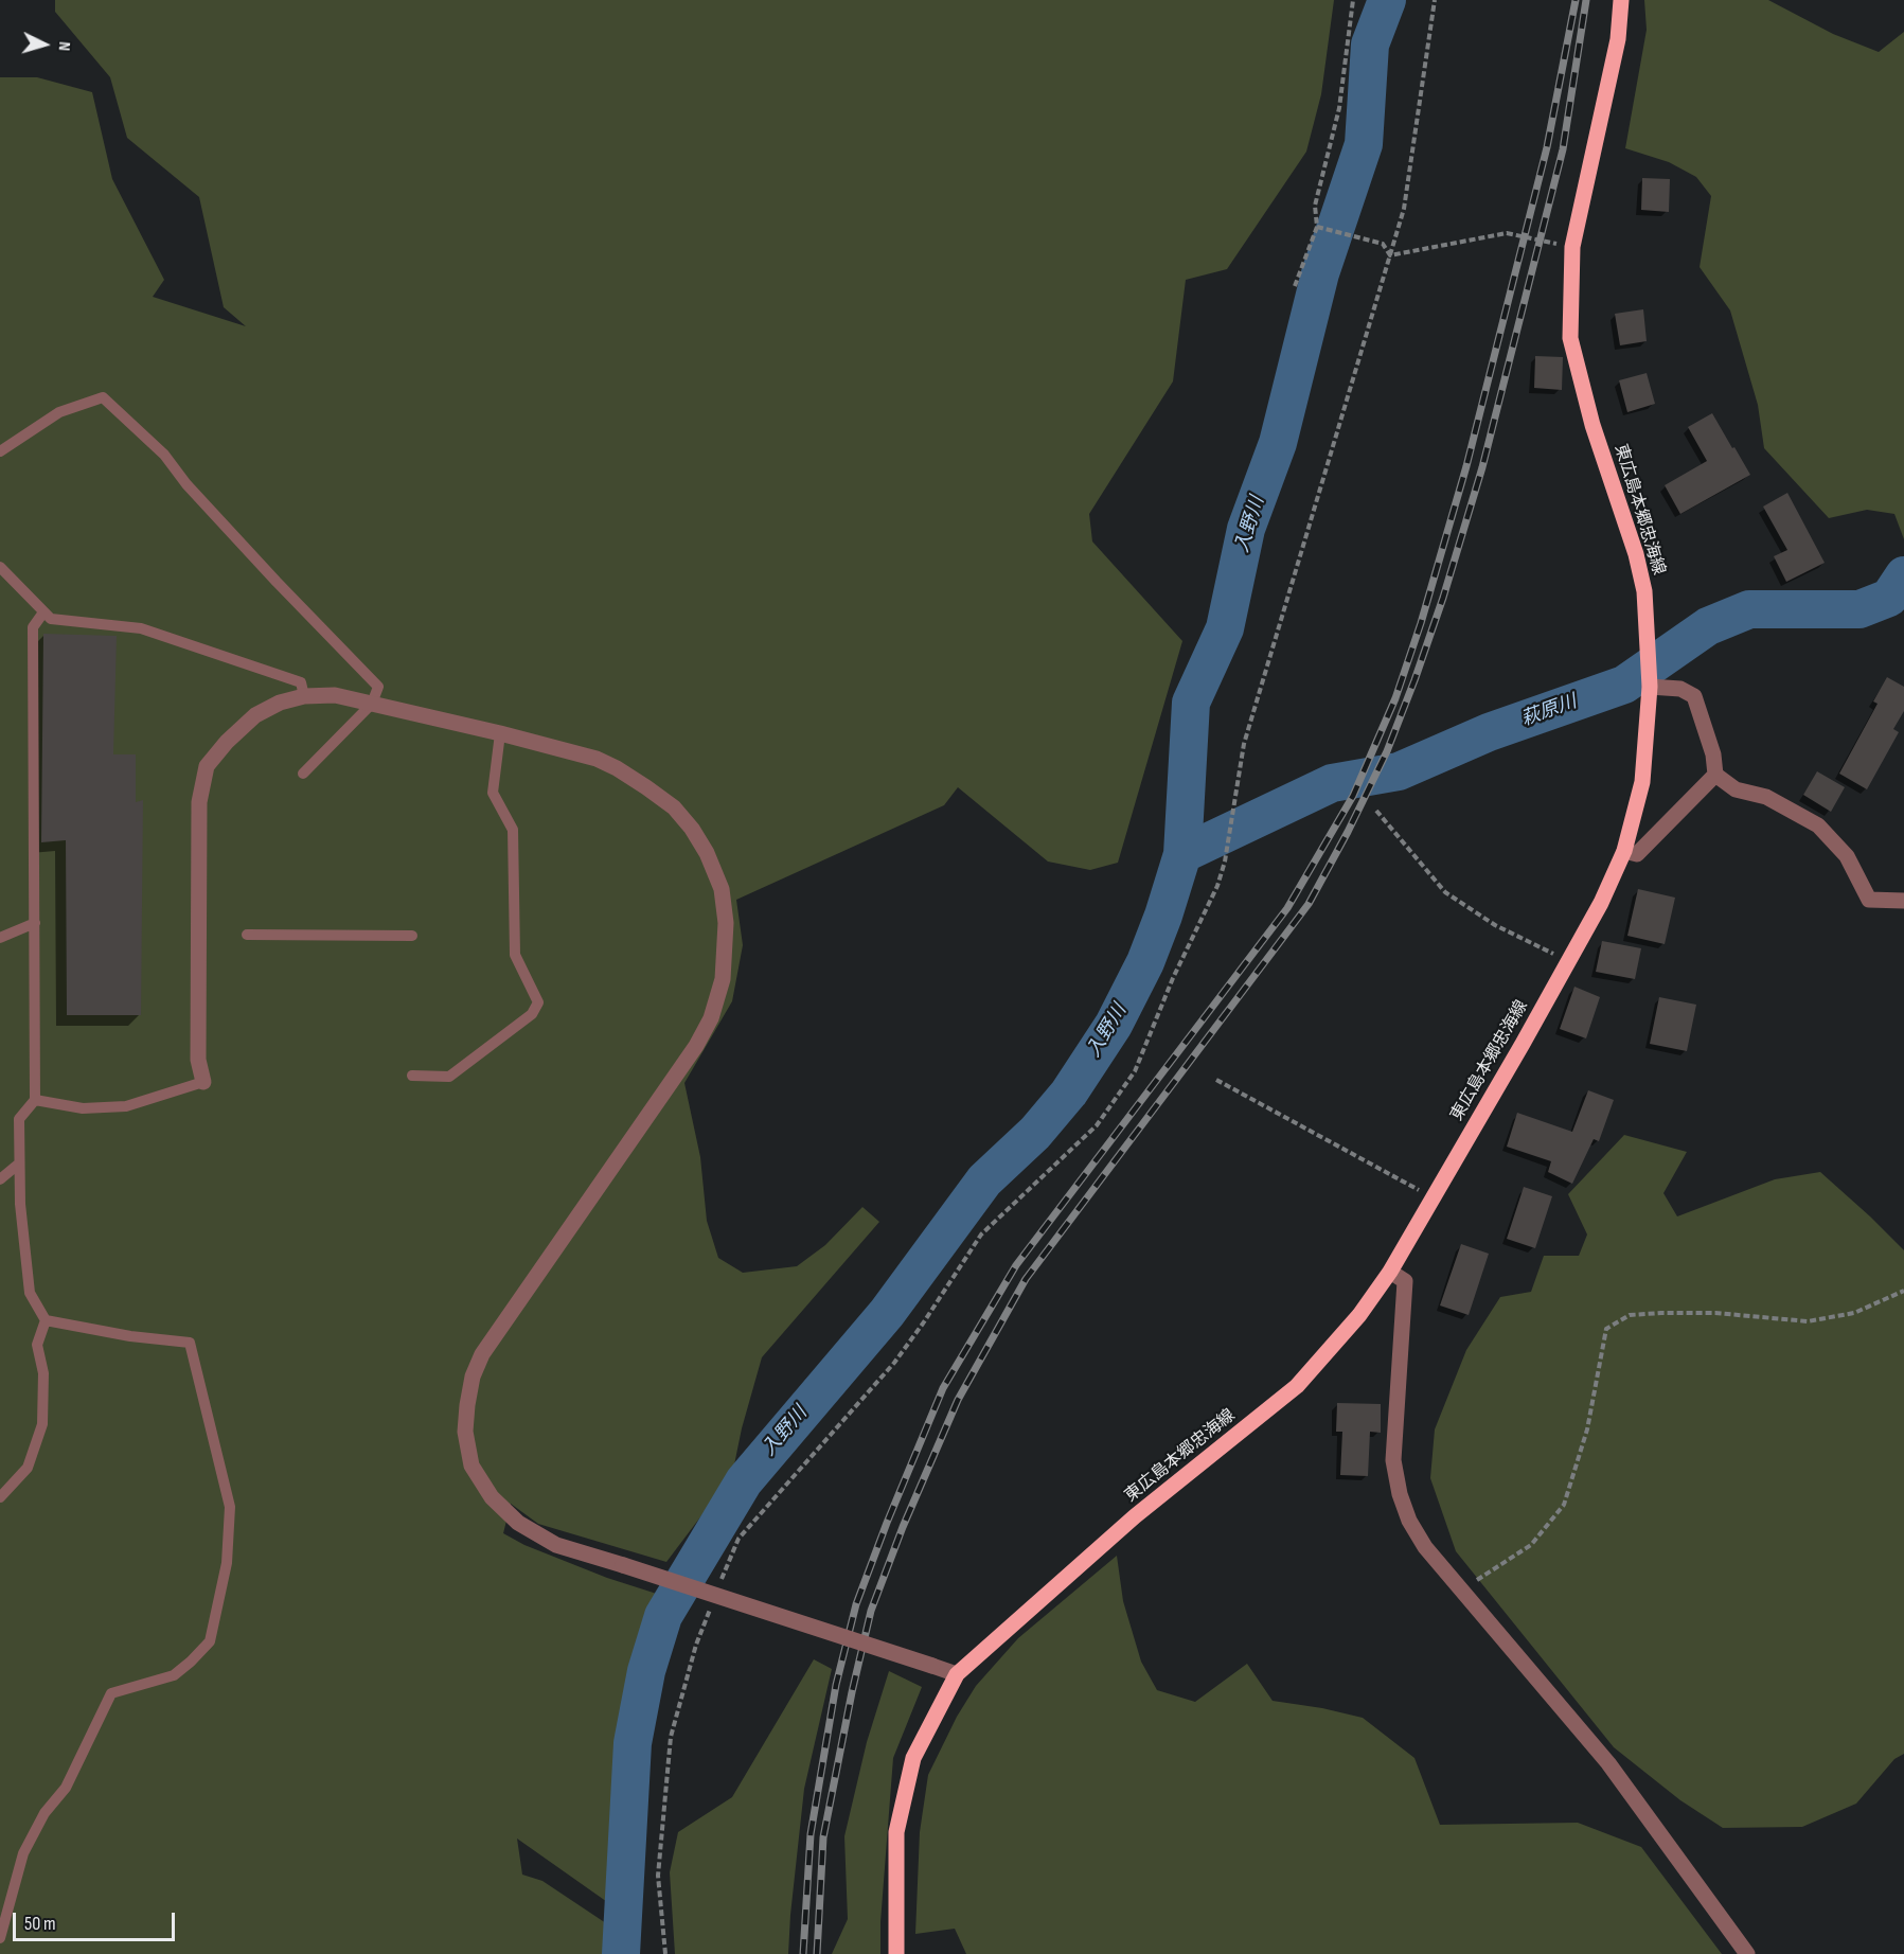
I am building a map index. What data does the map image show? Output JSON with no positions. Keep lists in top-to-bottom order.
{
  "streets": {
    "main road": ["東広島本郷忠海線"]
  },
  "water": ["入野川", "萩原川"],
  "scale_bar": "50 m",
  "north": "right"
}
